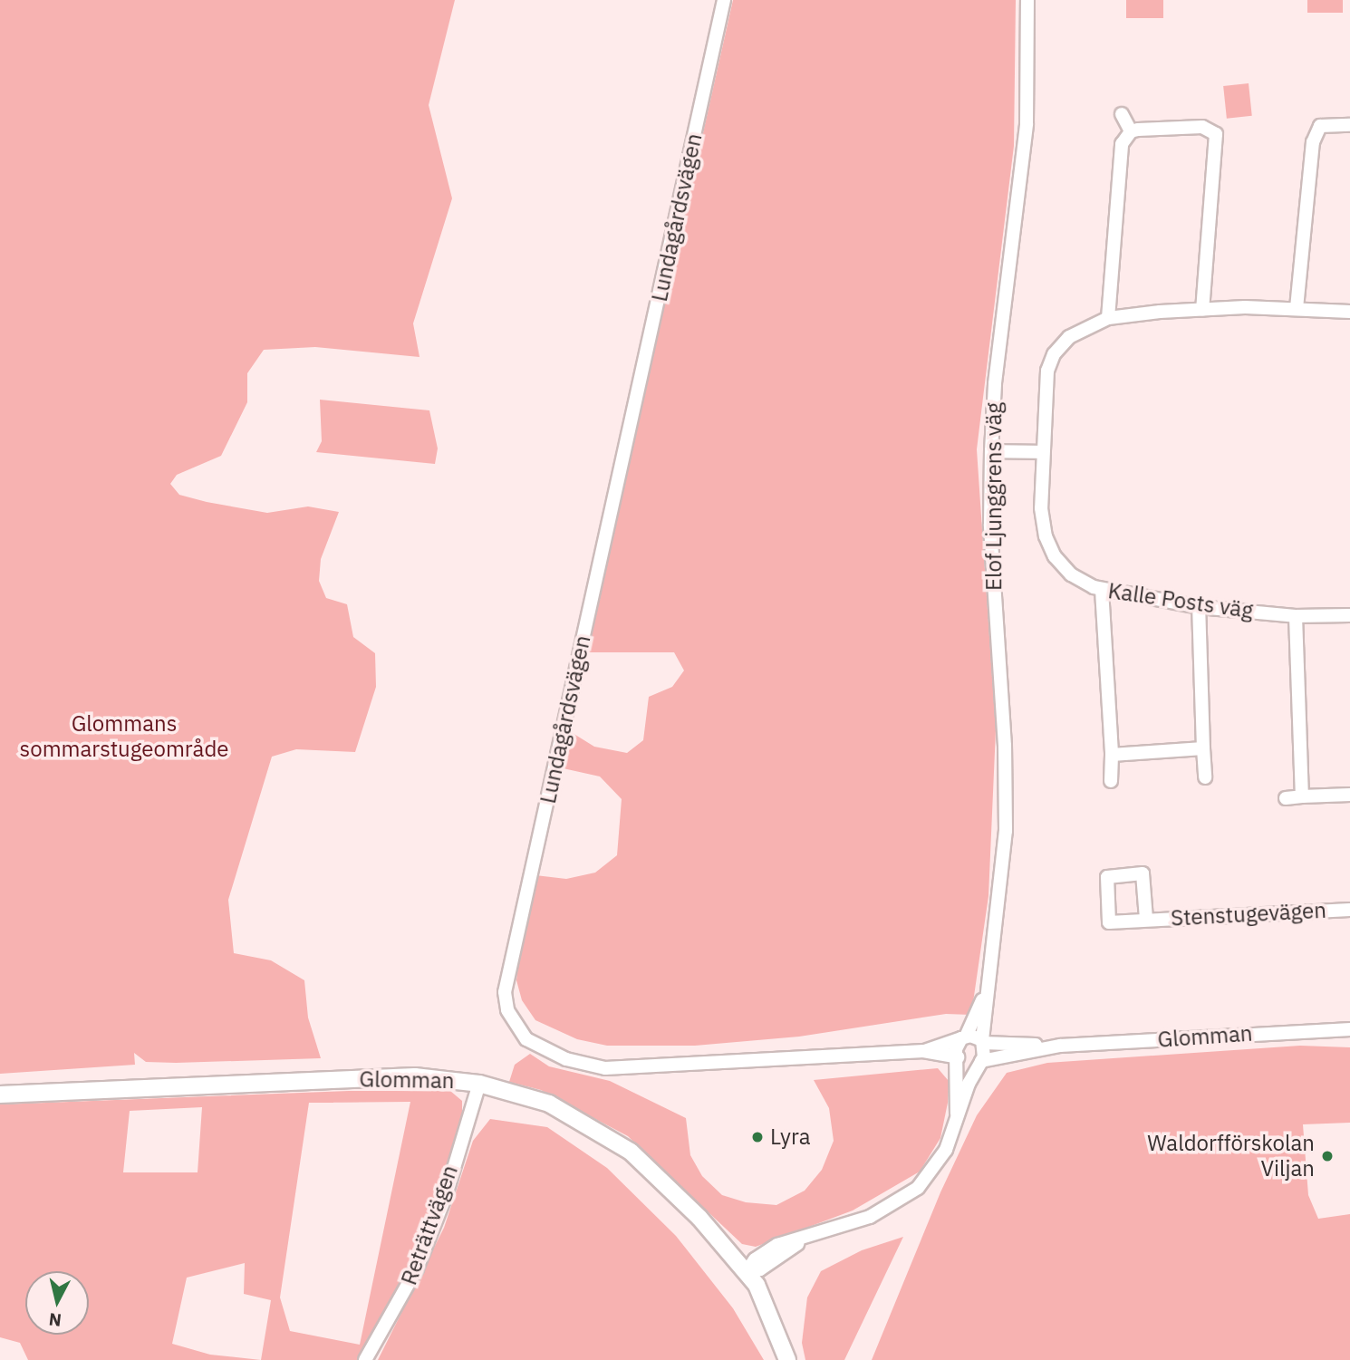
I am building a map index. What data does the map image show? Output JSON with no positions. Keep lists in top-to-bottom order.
{
  "streets": {
    "main road": ["Glomman"],
    "street": [
      "Lundagårdsvägen",
      "Elof Ljunggrens väg",
      "Kalle Posts väg",
      "Stenstugevägen",
      "Reträttvägen"
    ]
  },
  "crossings": [
    ["Lundagårdsvägen", "Elof Ljunggrens väg"],
    ["Lundagårdsvägen", "Glomman"],
    ["Elof Ljunggrens väg", "Glomman"],
    ["Glomman", "Reträttvägen"]
  ],
  "parks": ["Glommans sommarstugeområde"],
  "places": ["Lyra", "Waldorfförskolan Viljan"],
  "north": "bottom"
}
